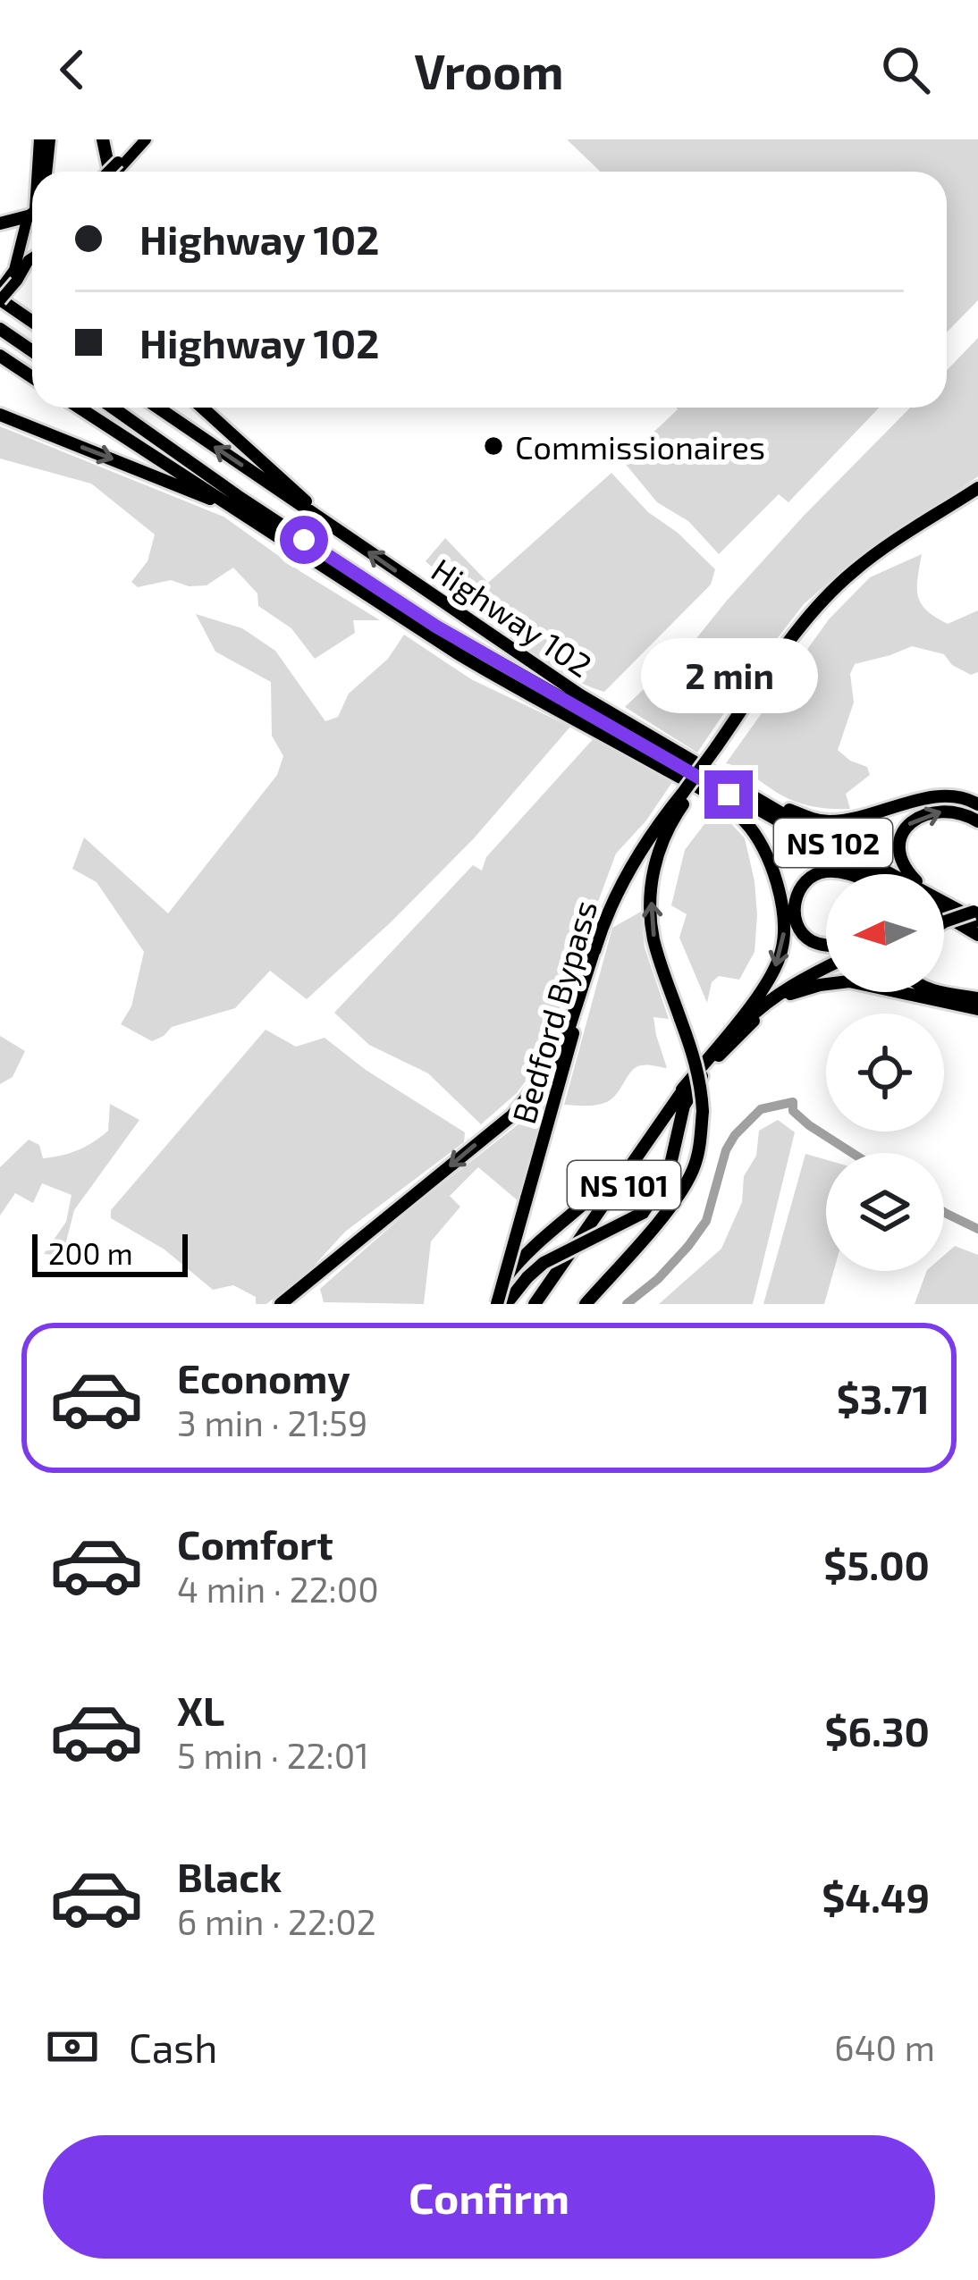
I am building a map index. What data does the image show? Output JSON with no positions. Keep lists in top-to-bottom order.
{
  "streets": {
    "highway": [
      "Highway 102",
      "NS 102",
      "Bedford Bypass",
      "NS 101"
    ]
  },
  "places": ["Commissionaires"],
  "scale_bar": "200 m",
  "north": "left",
  "page": {
    "header": "Vroom",
    "banner": ["Highway 102", "Highway 102"],
    "bubble": "2 min",
    "scale": "200 m",
    "list": [
      {
        "name": "Economy",
        "note": "3 min · 21:59",
        "value": "$3.71"
      },
      {
        "name": "Comfort",
        "note": "4 min · 22:00",
        "value": "$5.00"
      },
      {
        "name": "XL",
        "note": "5 min · 22:01",
        "value": "$6.30"
      },
      {
        "name": "Black",
        "note": "6 min · 22:02",
        "value": "$4.49"
      }
    ],
    "pay": ["Cash", "640 m"],
    "buttons": "Confirm"
  }
}
